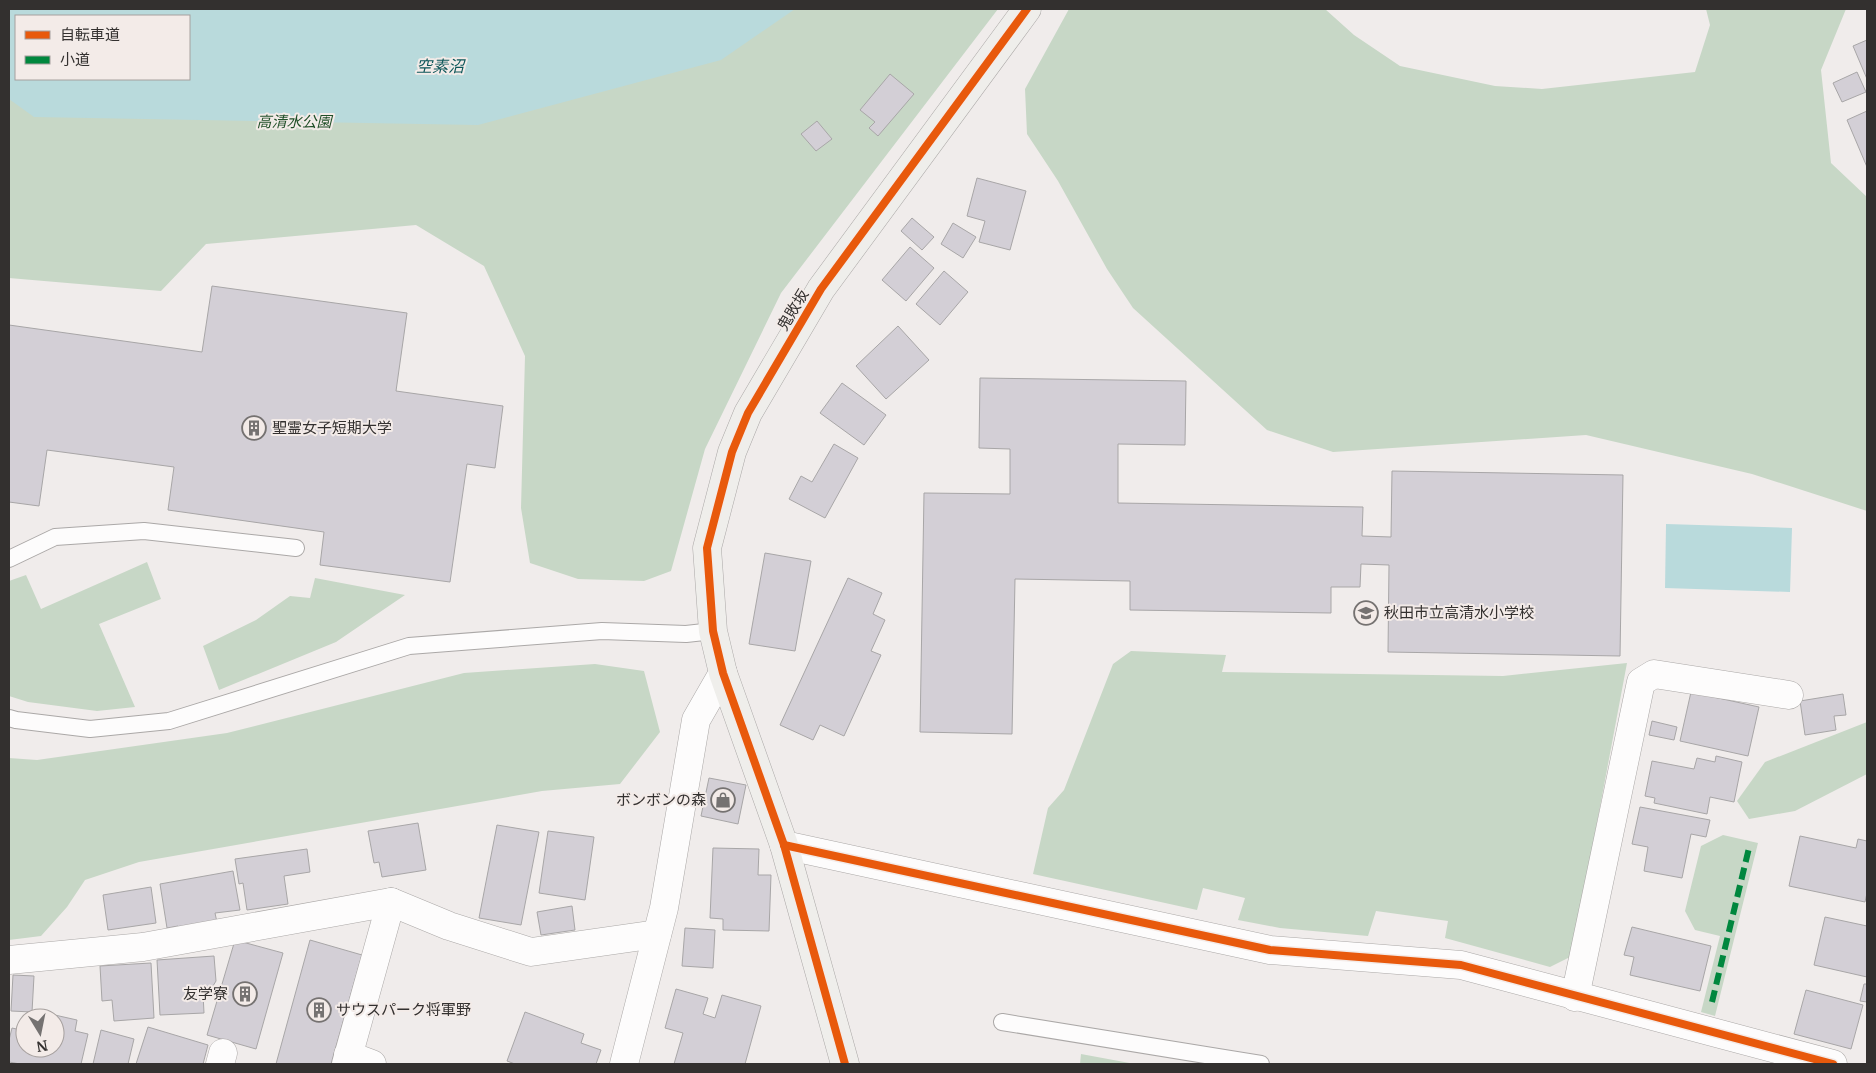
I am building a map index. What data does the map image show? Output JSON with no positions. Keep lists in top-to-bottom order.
{
  "streets": {
    "street": ["鬼敗坂"]
  },
  "water": ["空素沼"],
  "parks": ["高清水公園"],
  "places": {
    "building": ["聖霊女子短期大学", "友学寮", "サウスパーク将軍野"],
    "school or university": ["秋田市立高清水小学校"],
    "shop": ["ボンボンの森"]
  },
  "legend": ["自転車道", "小道"],
  "north": "bottom"
}
